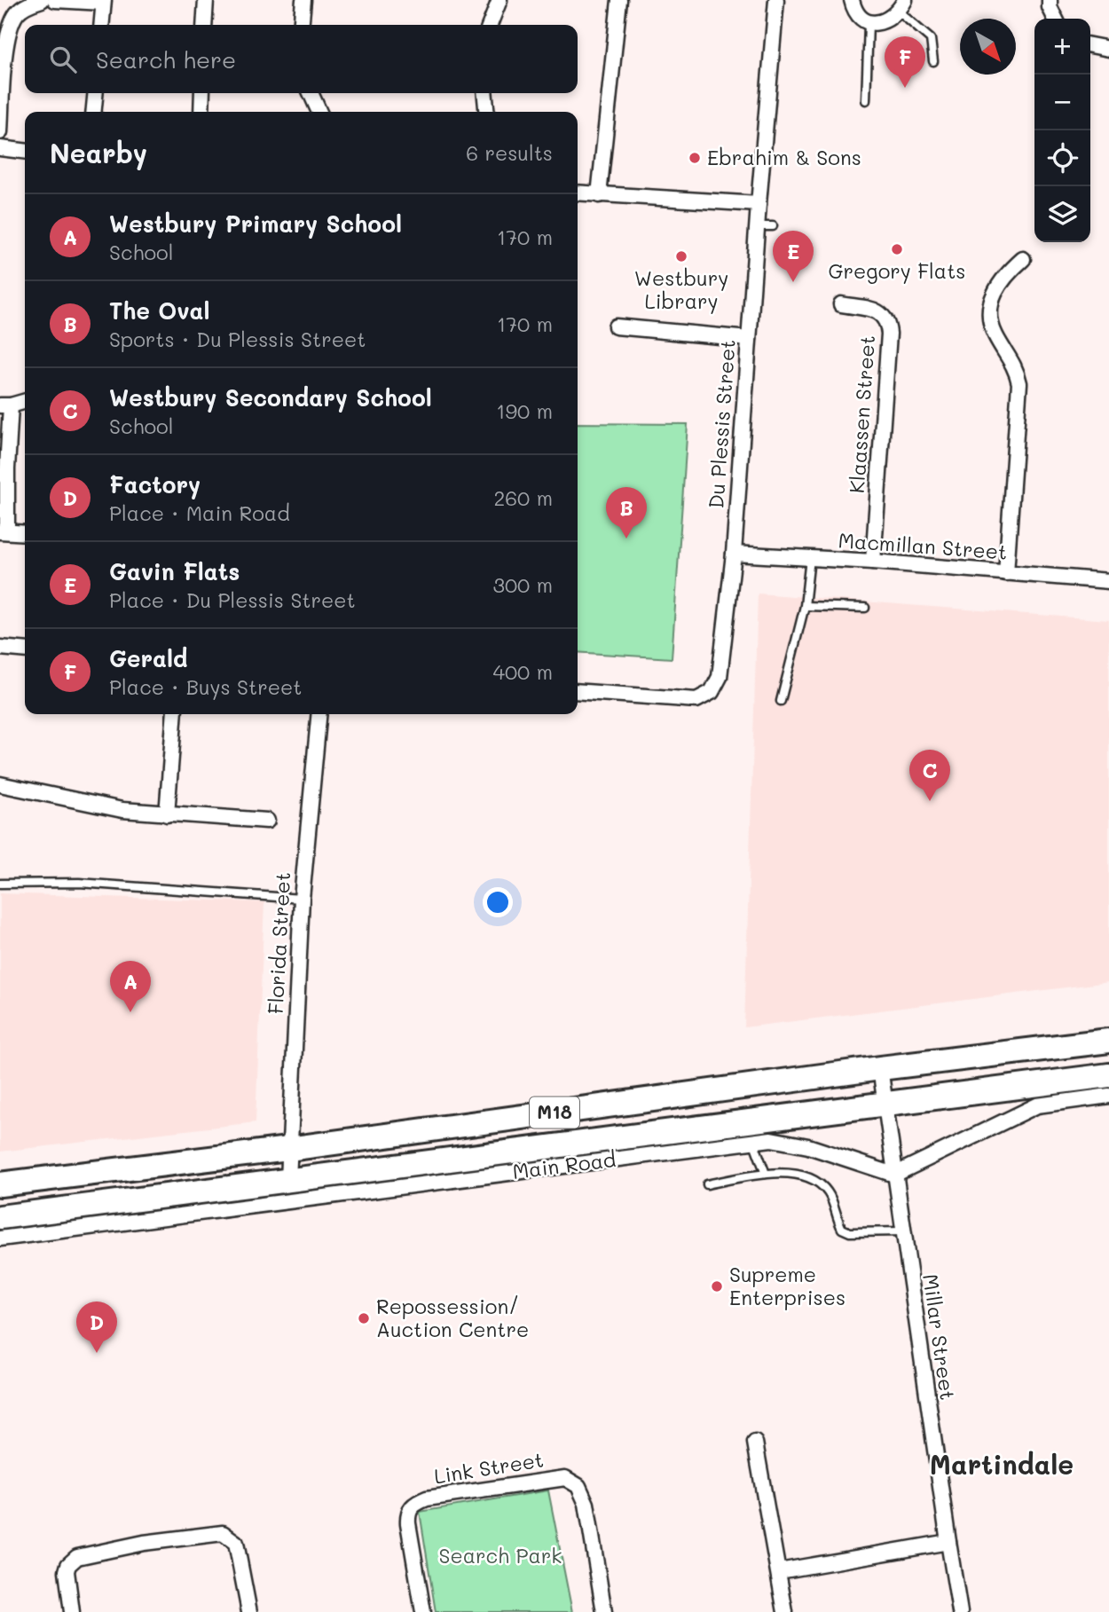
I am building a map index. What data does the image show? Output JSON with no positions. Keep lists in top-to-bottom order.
{
  "streets": {
    "main road": ["M18", "Main Road"],
    "street": [
      "Klaassen Street",
      "Du Plessis Street",
      "Macmillan Street",
      "Florida Street",
      "Millar Street",
      "Link Street"
    ]
  },
  "crossings": [
    ["Klaassen Street", "Macmillan Street"],
    ["Du Plessis Street", "Macmillan Street"],
    ["Florida Street", "M18"],
    ["Florida Street", "Main Road"],
    ["M18", "Millar Street"],
    ["Main Road", "Millar Street"]
  ],
  "districts": ["Martindale"],
  "parks": ["Search Park"],
  "places": [
    "Ebrahim & Sons",
    "Gregory Flats",
    "Westbury Library",
    "Supreme Enterprises",
    "Repossession/ Auction Centre"
  ],
  "north": "bottom right",
  "page": {
    "map_buttons": ["+", "−"],
    "search": "Search here",
    "pins": [
      "F",
      "E",
      "B",
      "C",
      "A",
      "D"
    ],
    "heading": ["Nearby", "6 results"],
    "list": [
      {
        "mark": "A",
        "name": "Westbury Primary School",
        "note": "School",
        "value": "170 m"
      },
      {
        "mark": "B",
        "name": "The Oval",
        "note": "Sports · Du Plessis Street",
        "value": "170 m"
      },
      {
        "mark": "C",
        "name": "Westbury Secondary School",
        "note": "School",
        "value": "190 m"
      },
      {
        "mark": "D",
        "name": "Factory",
        "note": "Place · Main Road",
        "value": "260 m"
      },
      {
        "mark": "E",
        "name": "Gavin Flats",
        "note": "Place · Du Plessis Street",
        "value": "300 m"
      },
      {
        "mark": "F",
        "name": "Gerald",
        "note": "Place · Buys Street",
        "value": "400 m"
      }
    ]
  }
}
